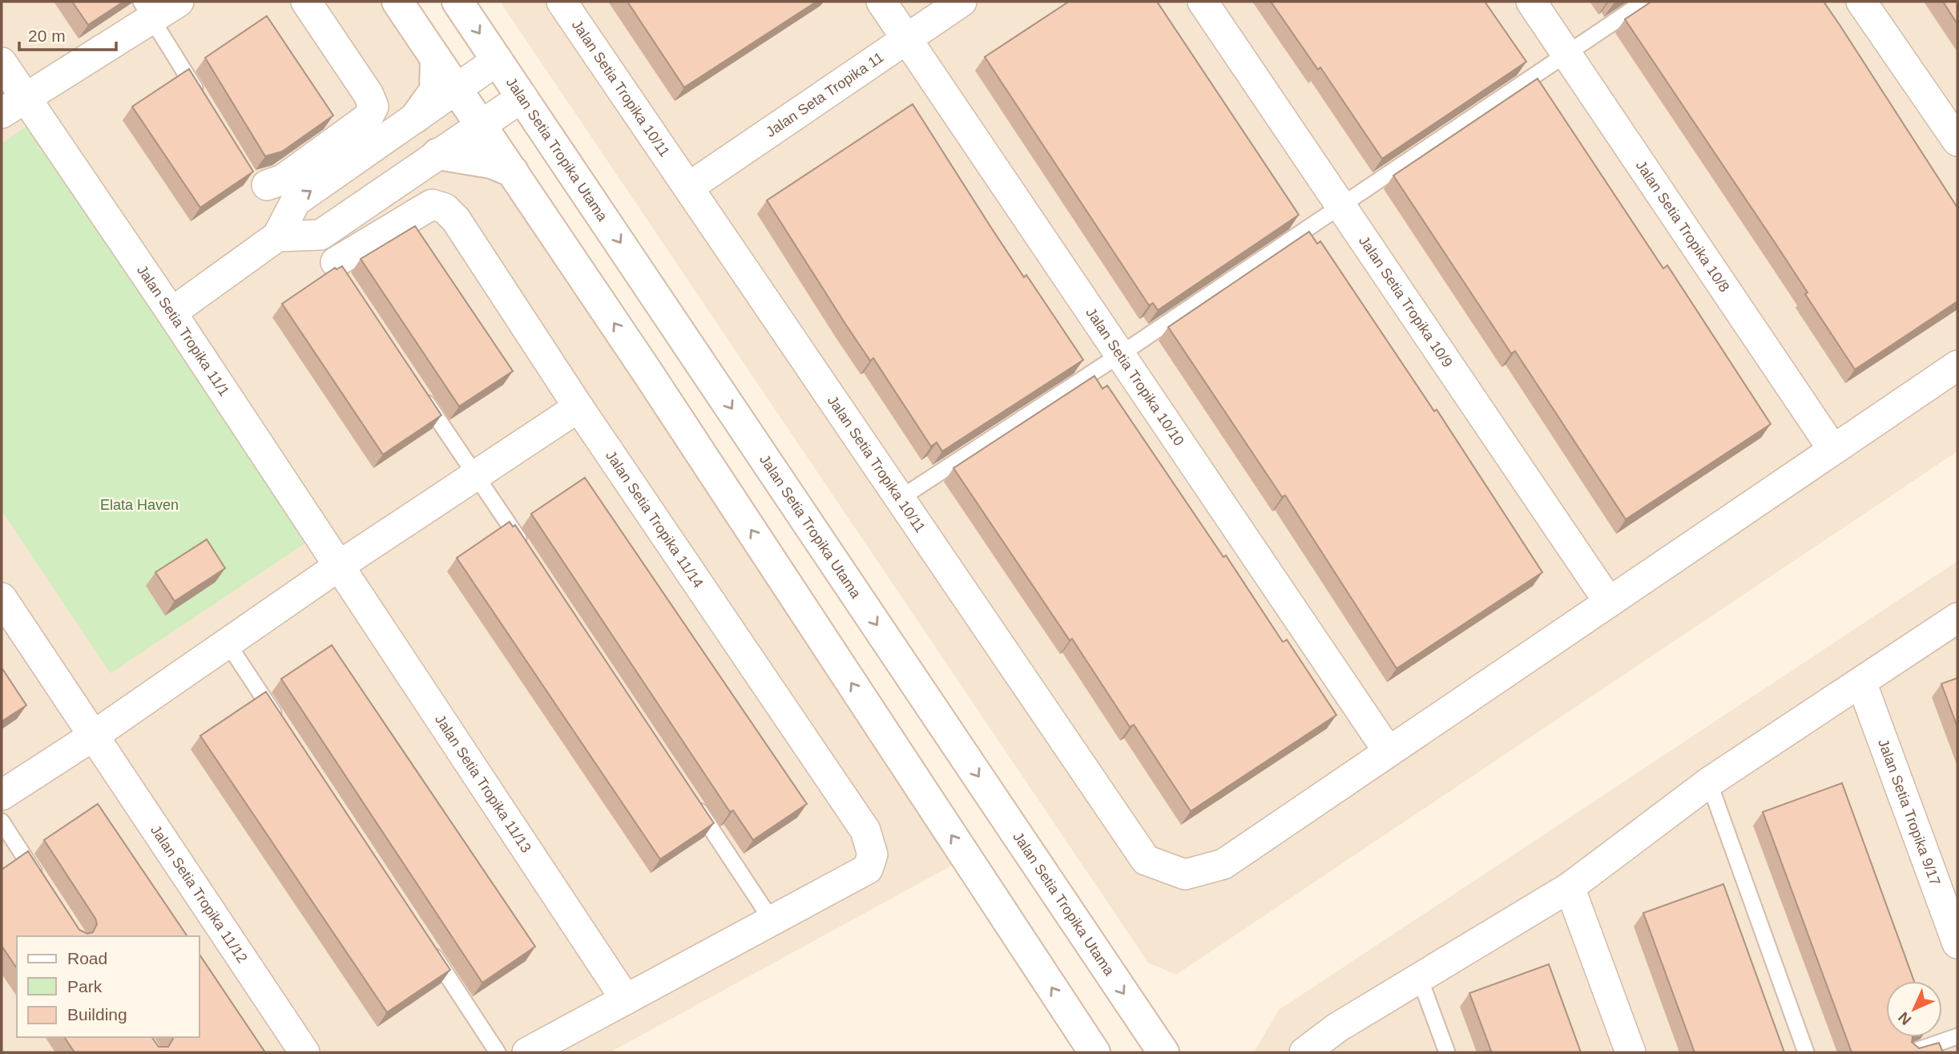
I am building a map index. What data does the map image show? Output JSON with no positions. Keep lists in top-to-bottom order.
{
  "streets": {
    "main road": ["Jalan Setia Tropika Utama"],
    "street": [
      "Jalan Setia Tropika 10/11",
      "Jalan Seta Tropika 11",
      "Jalan Setia Tropika 10/8",
      "Jalan Setia Tropika 10/9",
      "Jalan Setia Tropika 11/1",
      "Jalan Setia Tropika 10/10",
      "Jalan Setia Tropika 11/14",
      "Jalan Setia Tropika 11/13",
      "Jalan Setia Tropika 9/17",
      "Jalan Setia Tropika 11/12"
    ]
  },
  "crossings": [
    ["Jalan Setia Tropika 10/11", "Jalan Seta Tropika 11"],
    ["Jalan Setia Tropika 10/11", "Jalan Setia Tropika 10/8"],
    ["Jalan Setia Tropika 10/11", "Jalan Setia Tropika 10/9"],
    ["Jalan Setia Tropika 10/11", "Jalan Setia Tropika 10/10"],
    ["Jalan Seta Tropika 11", "Jalan Setia Tropika 10/10"],
    ["Jalan Setia Tropika 11/1", "Jalan Setia Tropika 11/13"]
  ],
  "parks": ["Elata Haven"],
  "legend": ["Road", "Park", "Building"],
  "scale_bar": "20 m",
  "north": "bottom left"
}
